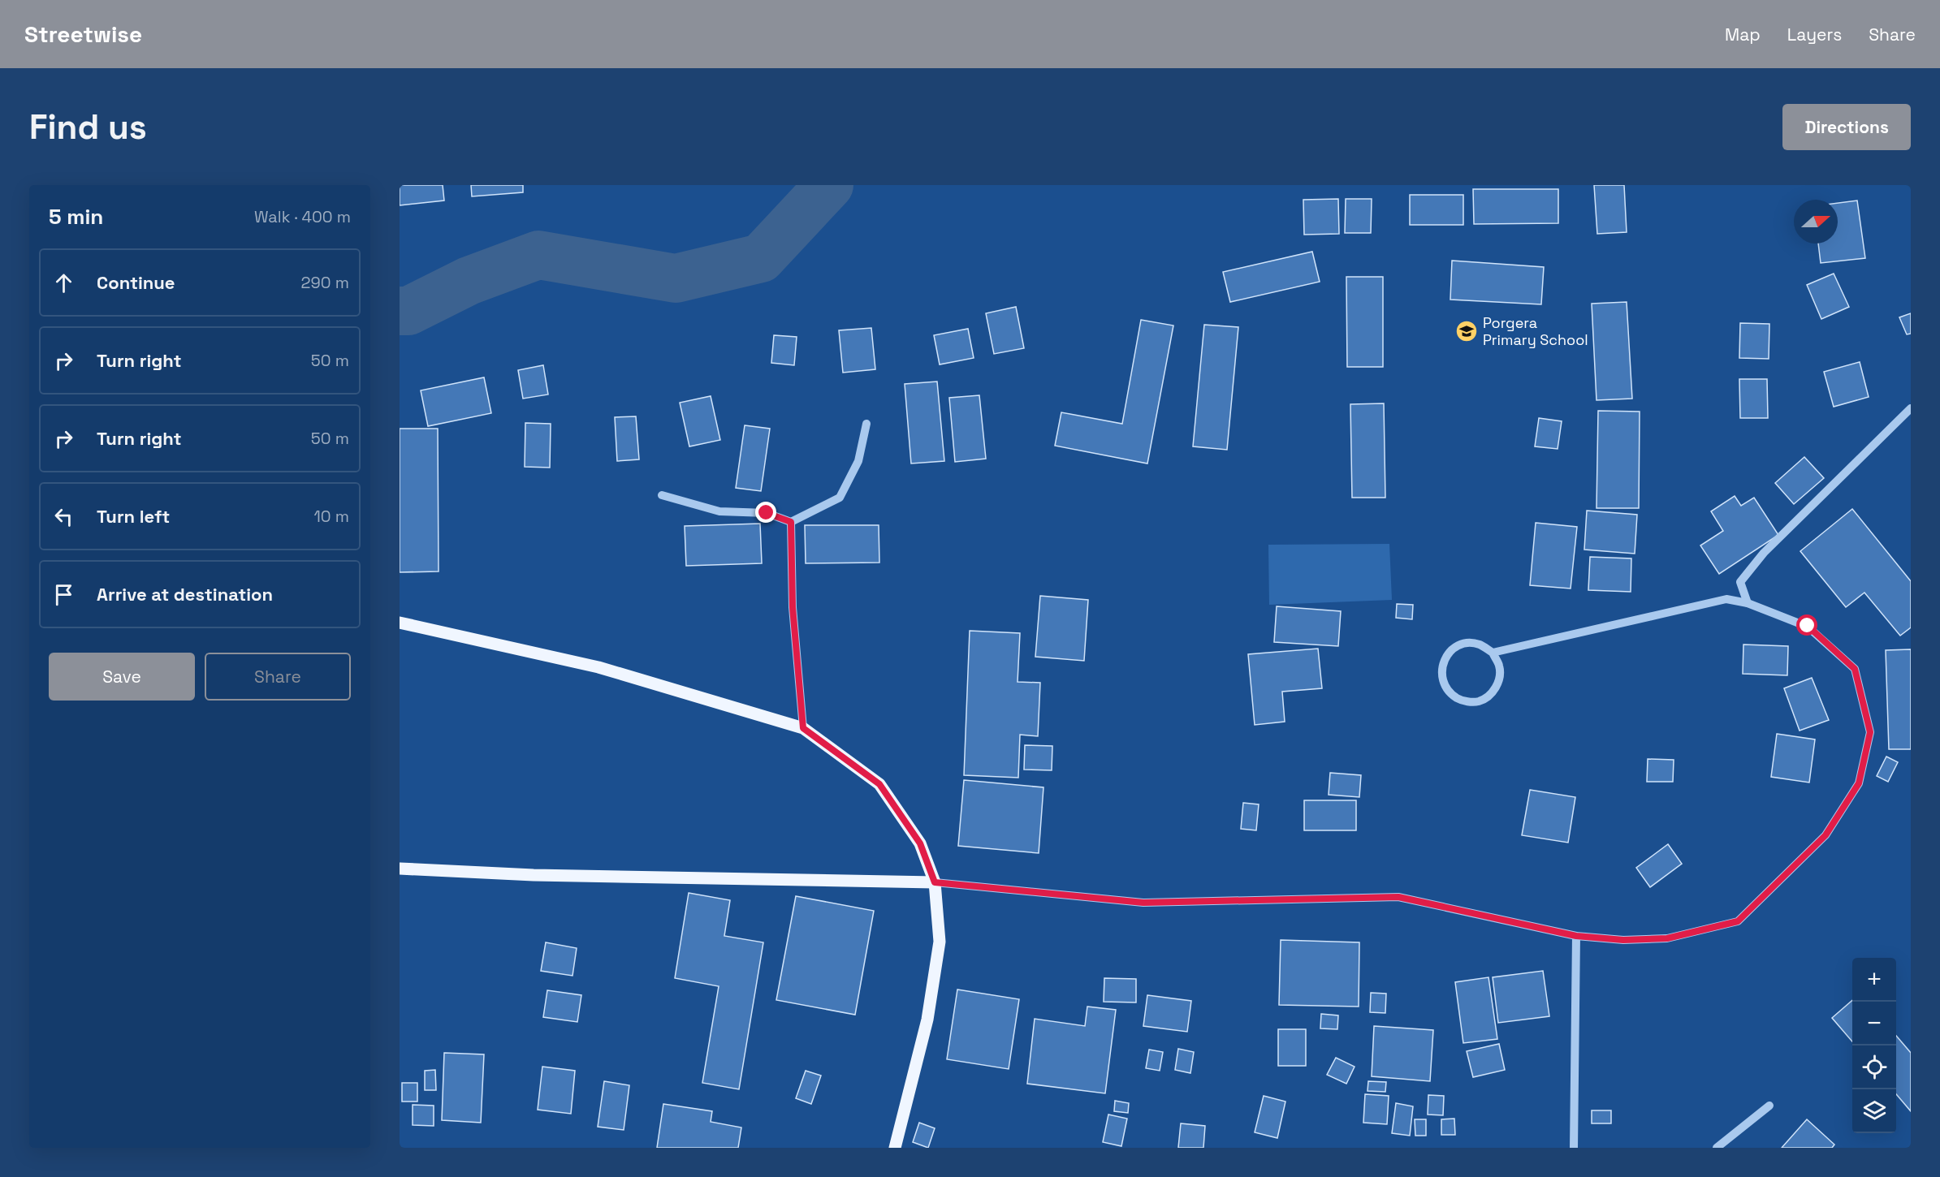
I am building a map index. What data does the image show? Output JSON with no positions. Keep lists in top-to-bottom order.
{
  "places": {
    "school or university": ["Porgera Primary School"]
  },
  "north": "right",
  "page": {
    "header": "Streetwise",
    "nav": ["Map", "Layers", "Share"],
    "buttons": [
      "Directions",
      ["Save", "Share"]
    ],
    "title": "Find us",
    "heading": ["5 min", "Walk · 400 m"],
    "list": [
      ["Continue", "290 m"],
      ["Turn right", "50 m"],
      ["Turn right", "50 m"],
      ["Turn left", "10 m"],
      "Arrive at destination"
    ],
    "map_buttons": ["+", "−"]
  }
}
